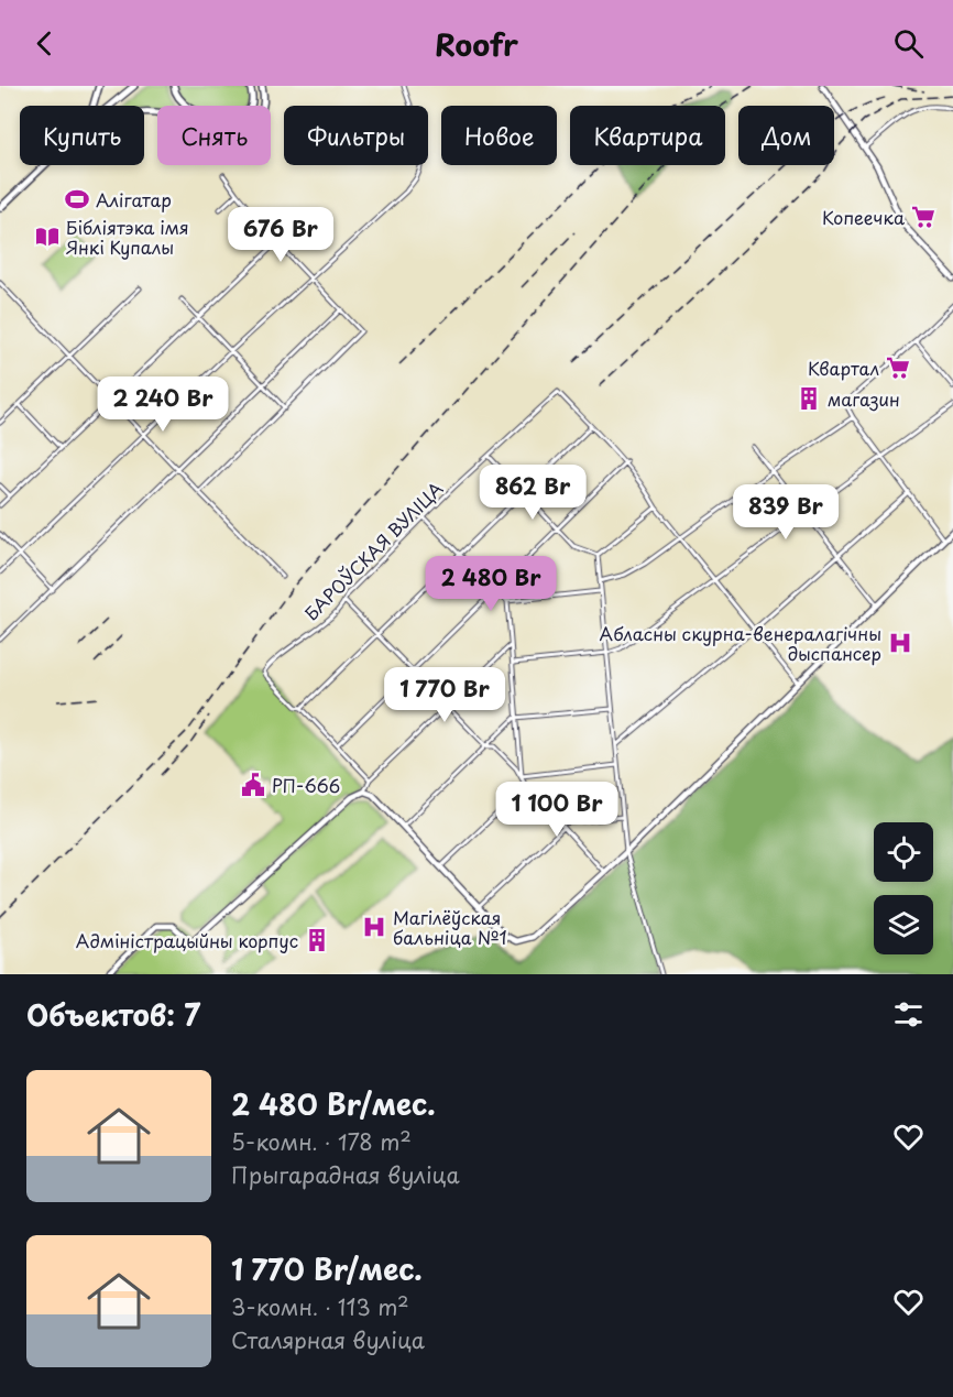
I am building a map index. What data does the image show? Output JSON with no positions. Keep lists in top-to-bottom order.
{
  "streets": {
    "street": ["БАРОЎСКАЯ ВУЛІЦА"]
  },
  "places": {
    "sports": ["Алігатар"],
    "supermarket": ["Копеечка", "Квартал"],
    "library": ["Бібліятэка імя Янкі Купалы"],
    "building": ["магазин", "Адміністрацыйны корпус"],
    "hospital": ["Абласны скурна-венералагічны дыспансер", "Магілёўская бальніца №1"],
    "public building": ["РП-666"]
  },
  "page": {
    "header": "Roofr",
    "chip": [
      "Купить",
      "Снять",
      "Фильтры",
      "Новое",
      "Квартира",
      "Дом"
    ],
    "price": [
      "676 Br",
      "2 240 Br",
      "862 Br",
      "839 Br",
      "2 480 Br",
      "1 770 Br",
      "1 100 Br"
    ],
    "heading": "Объектов: 7",
    "list": [
      {
        "name": "2 480 Br/мес.",
        "note": "5-комн. · 178 m² · Прыгарадная вуліца"
      },
      {
        "name": "1 770 Br/мес.",
        "note": "3-комн. · 113 m² · Сталярная вуліца"
      }
    ]
  }
}
